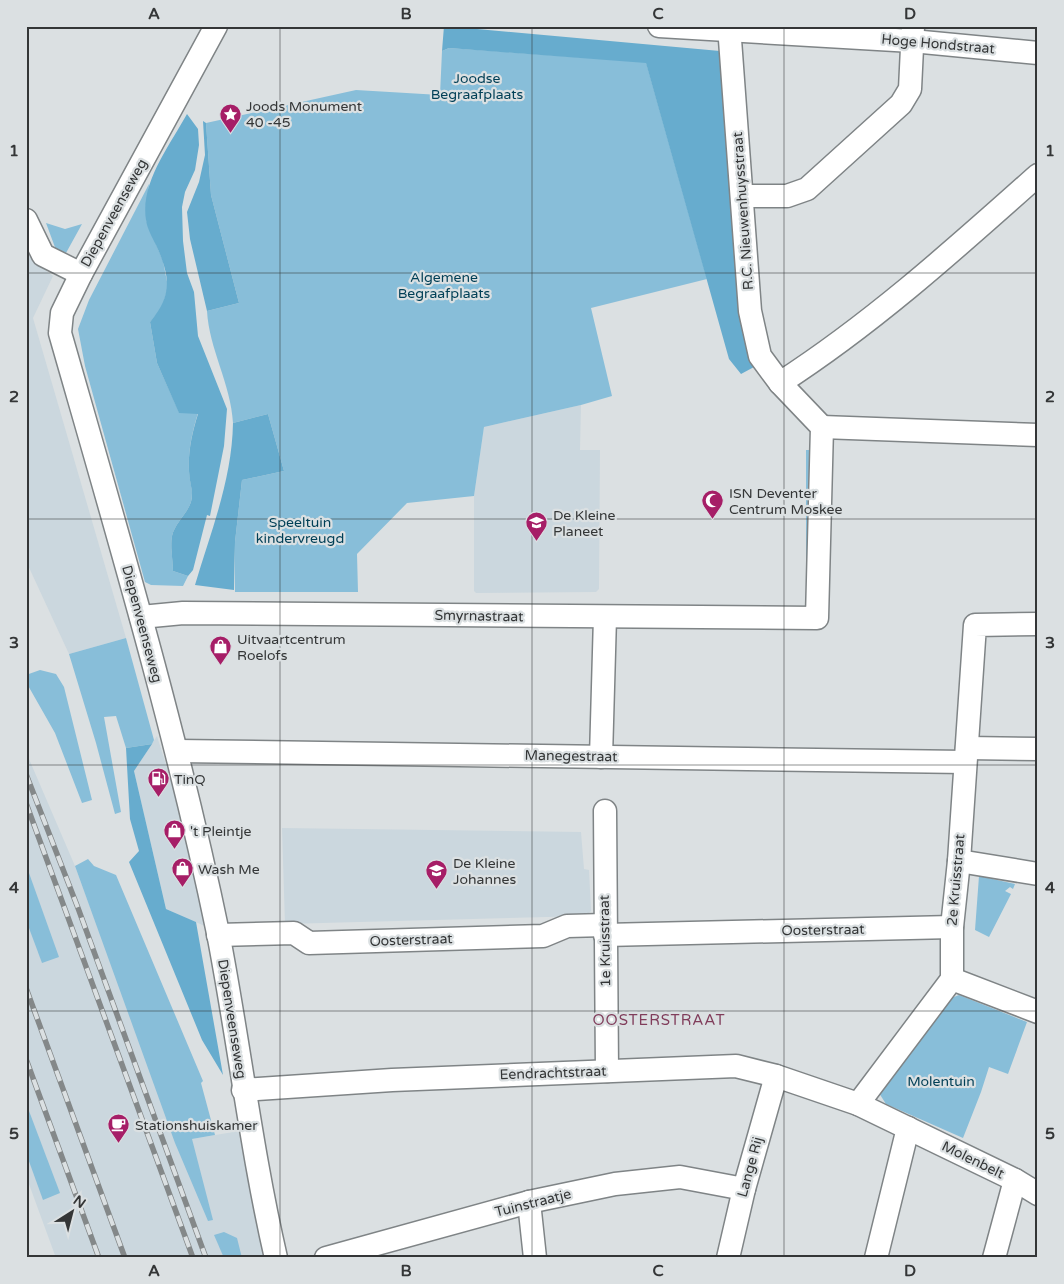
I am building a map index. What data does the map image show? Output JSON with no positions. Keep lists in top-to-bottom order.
{
  "streets": {
    "street": [
      "Hoge Hondstraat",
      "R.C. Nieuwenhuysstraat",
      "Diepenveenseweg",
      "Smyrnastraat",
      "Manegestraat",
      "2e Kruisstraat",
      "Oosterstraat",
      "1e Kruisstraat",
      "Eendrachtstraat",
      "Molenbelt",
      "Lange Rij",
      "Tuinstraatje"
    ]
  },
  "crossings": [
    ["Hoge Hondstraat", "R.C. Nieuwenhuysstraat"],
    ["R.C. Nieuwenhuysstraat", "Smyrnastraat"],
    ["Diepenveenseweg", "Smyrnastraat"],
    ["Diepenveenseweg", "Manegestraat"],
    ["Diepenveenseweg", "Oosterstraat"],
    ["Diepenveenseweg", "Eendrachtstraat"],
    ["Manegestraat", "2e Kruisstraat"],
    ["2e Kruisstraat", "Oosterstraat"],
    ["Oosterstraat", "1e Kruisstraat"],
    ["1e Kruisstraat", "Eendrachtstraat"],
    ["Eendrachtstraat", "Molenbelt"],
    ["Eendrachtstraat", "Lange Rij"],
    ["Lange Rij", "Tuinstraatje"]
  ],
  "districts": ["OOSTERSTRAAT"],
  "parks": [
    "Joodse Begraafplaats",
    "Algemene Begraafplaats",
    "Speeltuin kindervreugd",
    "Molentuin"
  ],
  "places": {
    "place": ["Joods Monument 40 -45"],
    "mosque": ["ISN Deventer Centrum Moskee"],
    "school or university": ["De Kleine Planeet", "De Kleine Johannes"],
    "shop": ["Uitvaartcentrum Roelofs", "'t Pleintje", "Wash Me"],
    "fuel station": ["TinQ"],
    "cafe": ["Stationshuiskamer"]
  },
  "north": "top right",
  "grid": {
    "columns": [
      "A",
      "B",
      "C",
      "D"
    ],
    "rows": [
      "1",
      "2",
      "3",
      "4",
      "5"
    ]
  }
}
